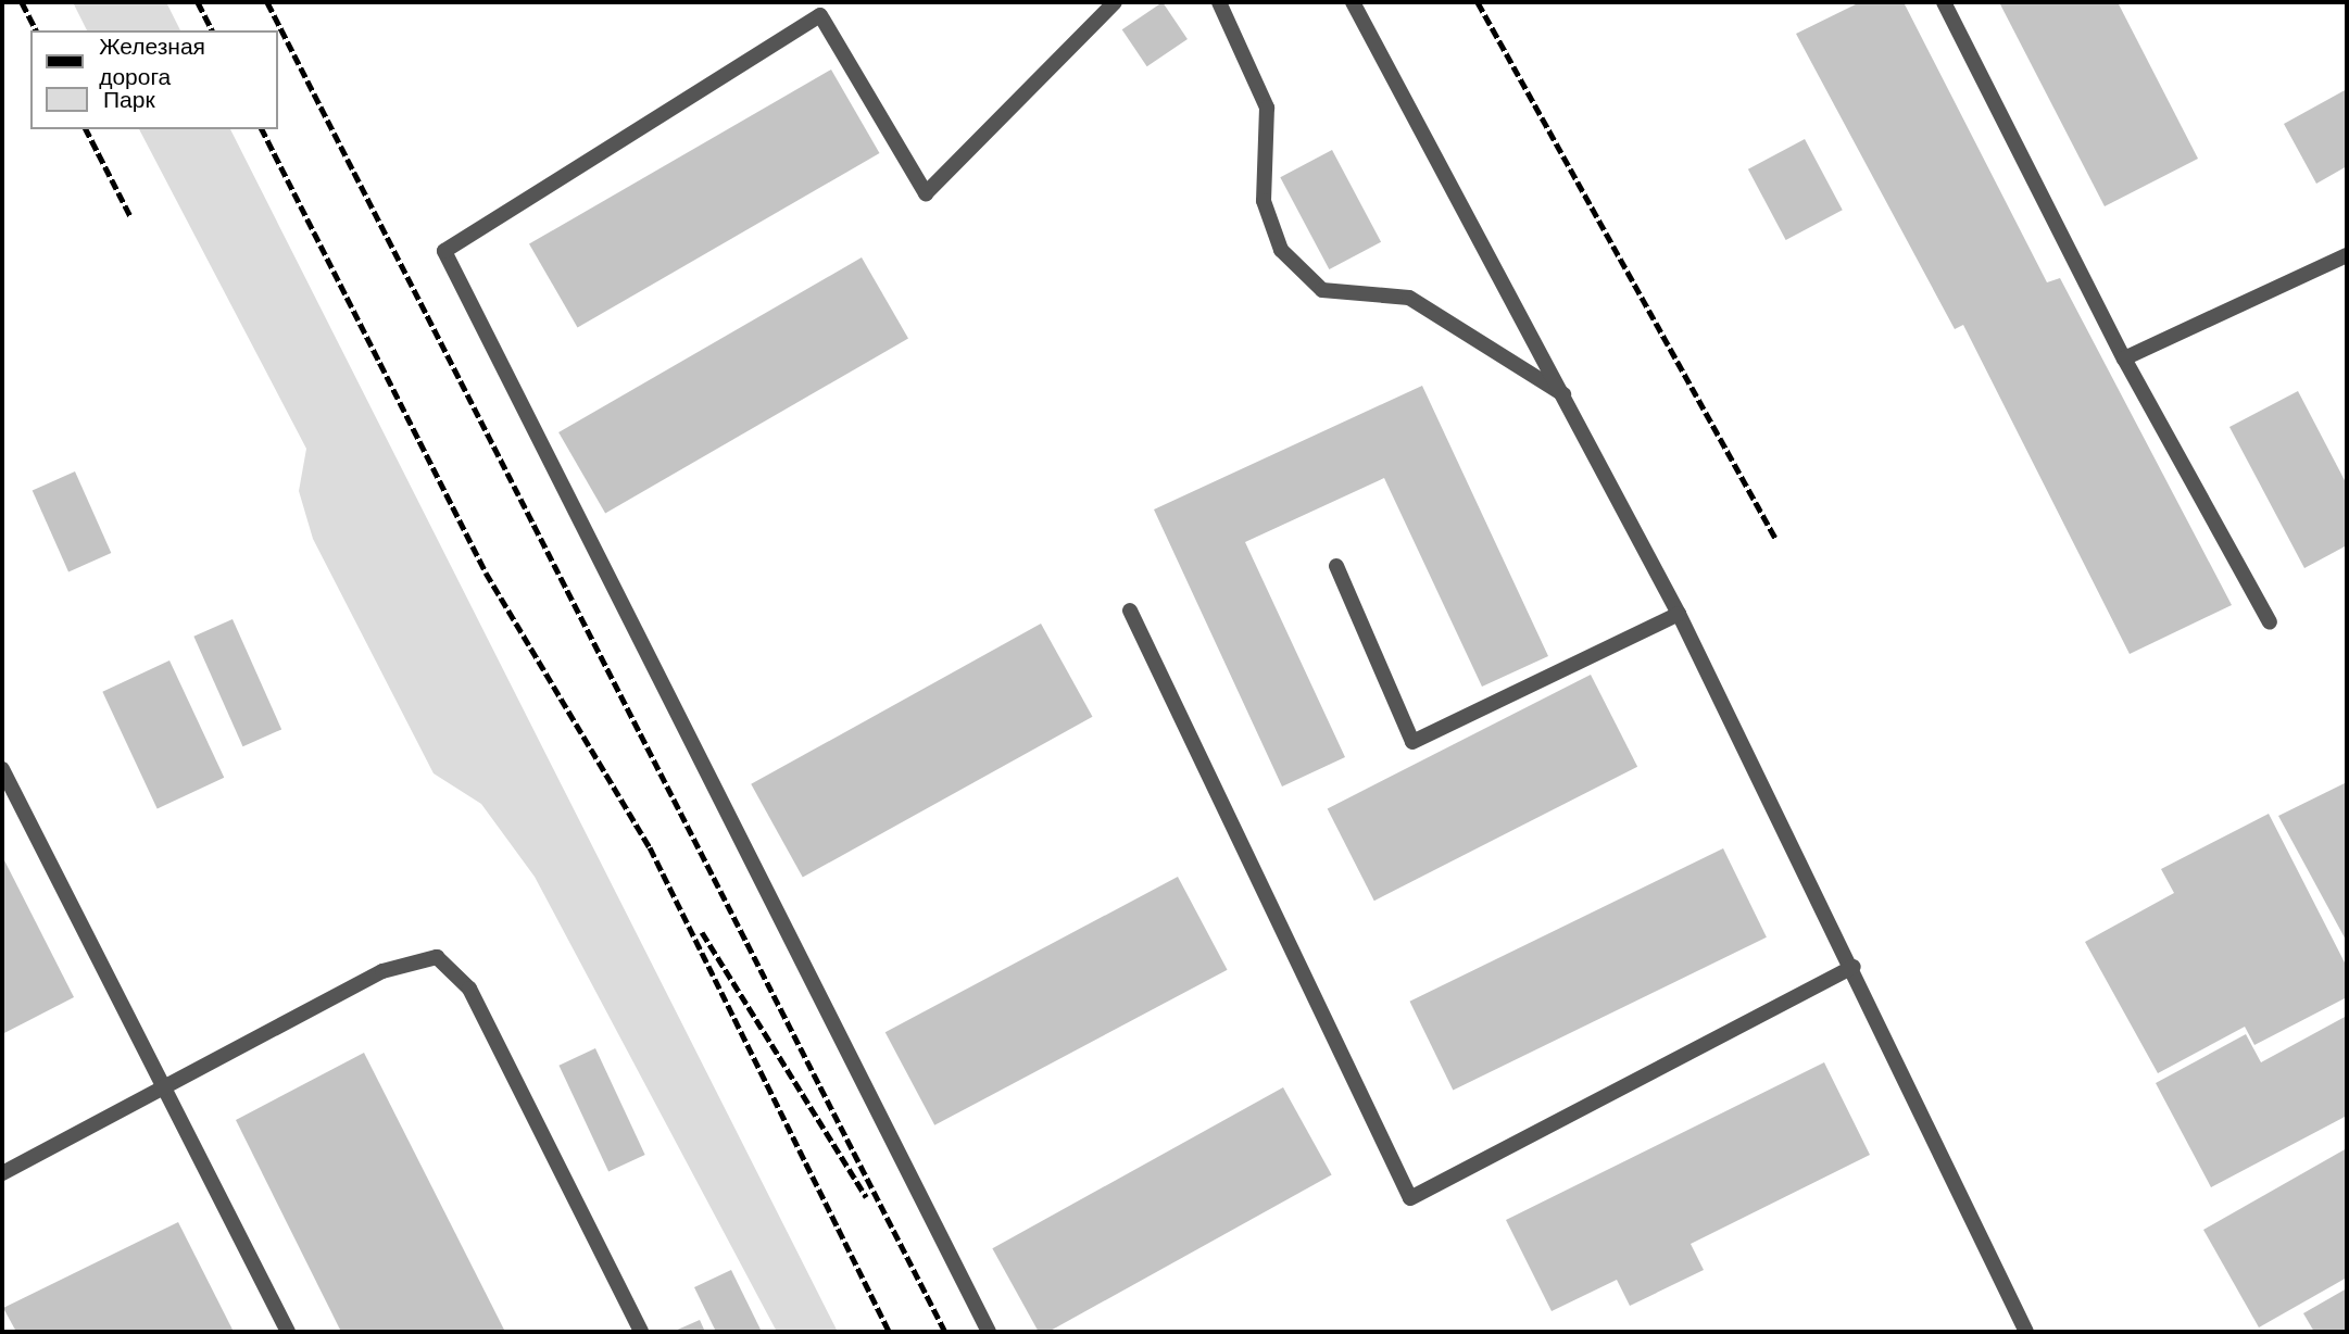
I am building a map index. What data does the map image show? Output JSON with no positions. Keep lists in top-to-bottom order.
{
  "legend": ["Железная дорога", "Парк"]
}
